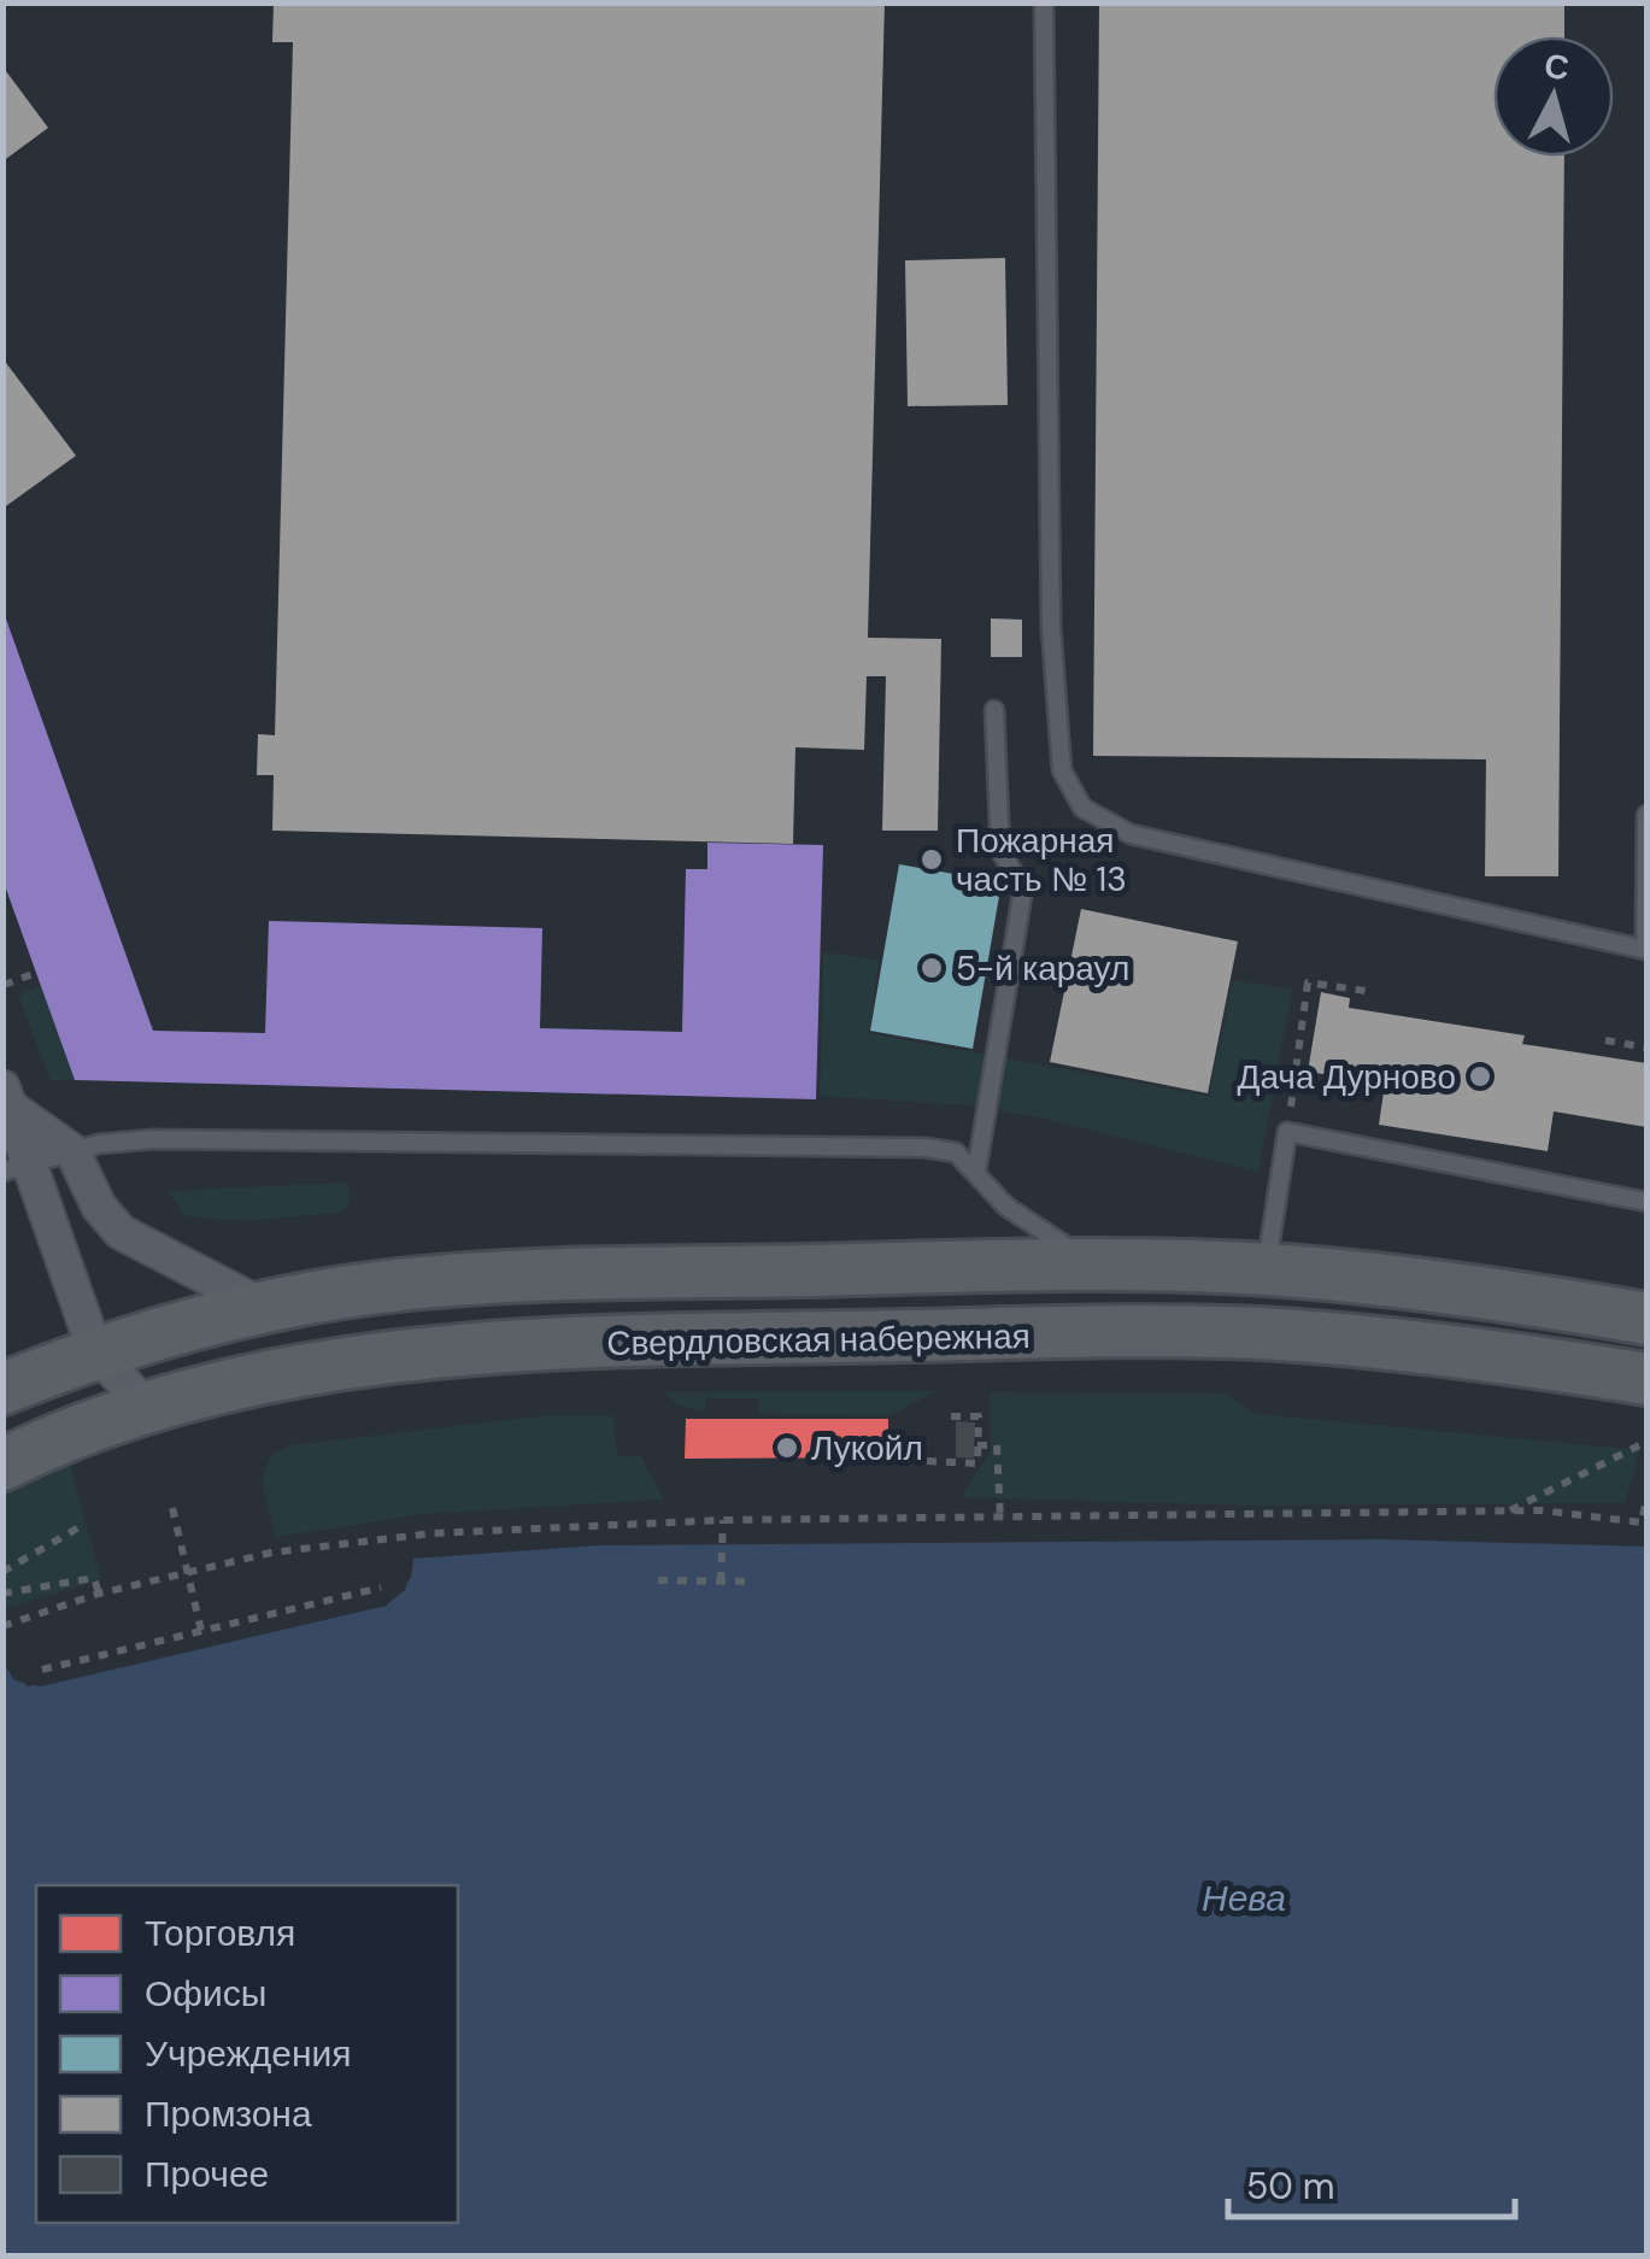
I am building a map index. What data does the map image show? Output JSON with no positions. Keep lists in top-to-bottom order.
{
  "streets": {
    "main road": ["Свердловская набережная"]
  },
  "water": ["Нева"],
  "places": [
    "Пожарная часть № 13",
    "5-й караул",
    "Дача Дурново",
    "Лукойл"
  ],
  "legend": [
    "Торговля",
    "Офисы",
    "Учреждения",
    "Промзона",
    "Прочее"
  ],
  "scale_bar": "50 m",
  "north": "top"
}
